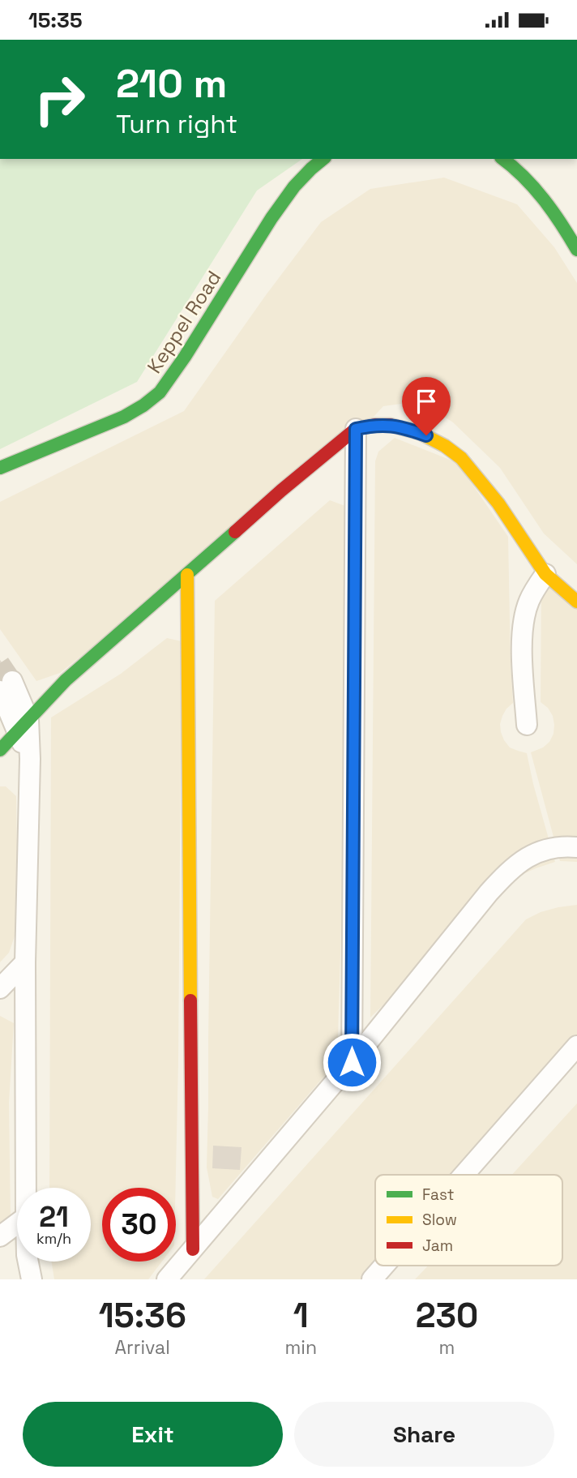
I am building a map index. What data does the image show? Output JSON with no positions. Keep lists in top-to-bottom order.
{
  "streets": {
    "street": ["Keppel Road"]
  },
  "legend": ["Fast", "Slow", "Jam"],
  "page": {
    "status": "15:35",
    "turn": ["210 m", "Turn right"],
    "speed": "21 km/h",
    "limit": "30",
    "eta": [
      "15:36",
      "Arrival",
      "1",
      "min",
      "230",
      "m"
    ],
    "buttons": ["Exit", "Share"]
  }
}
